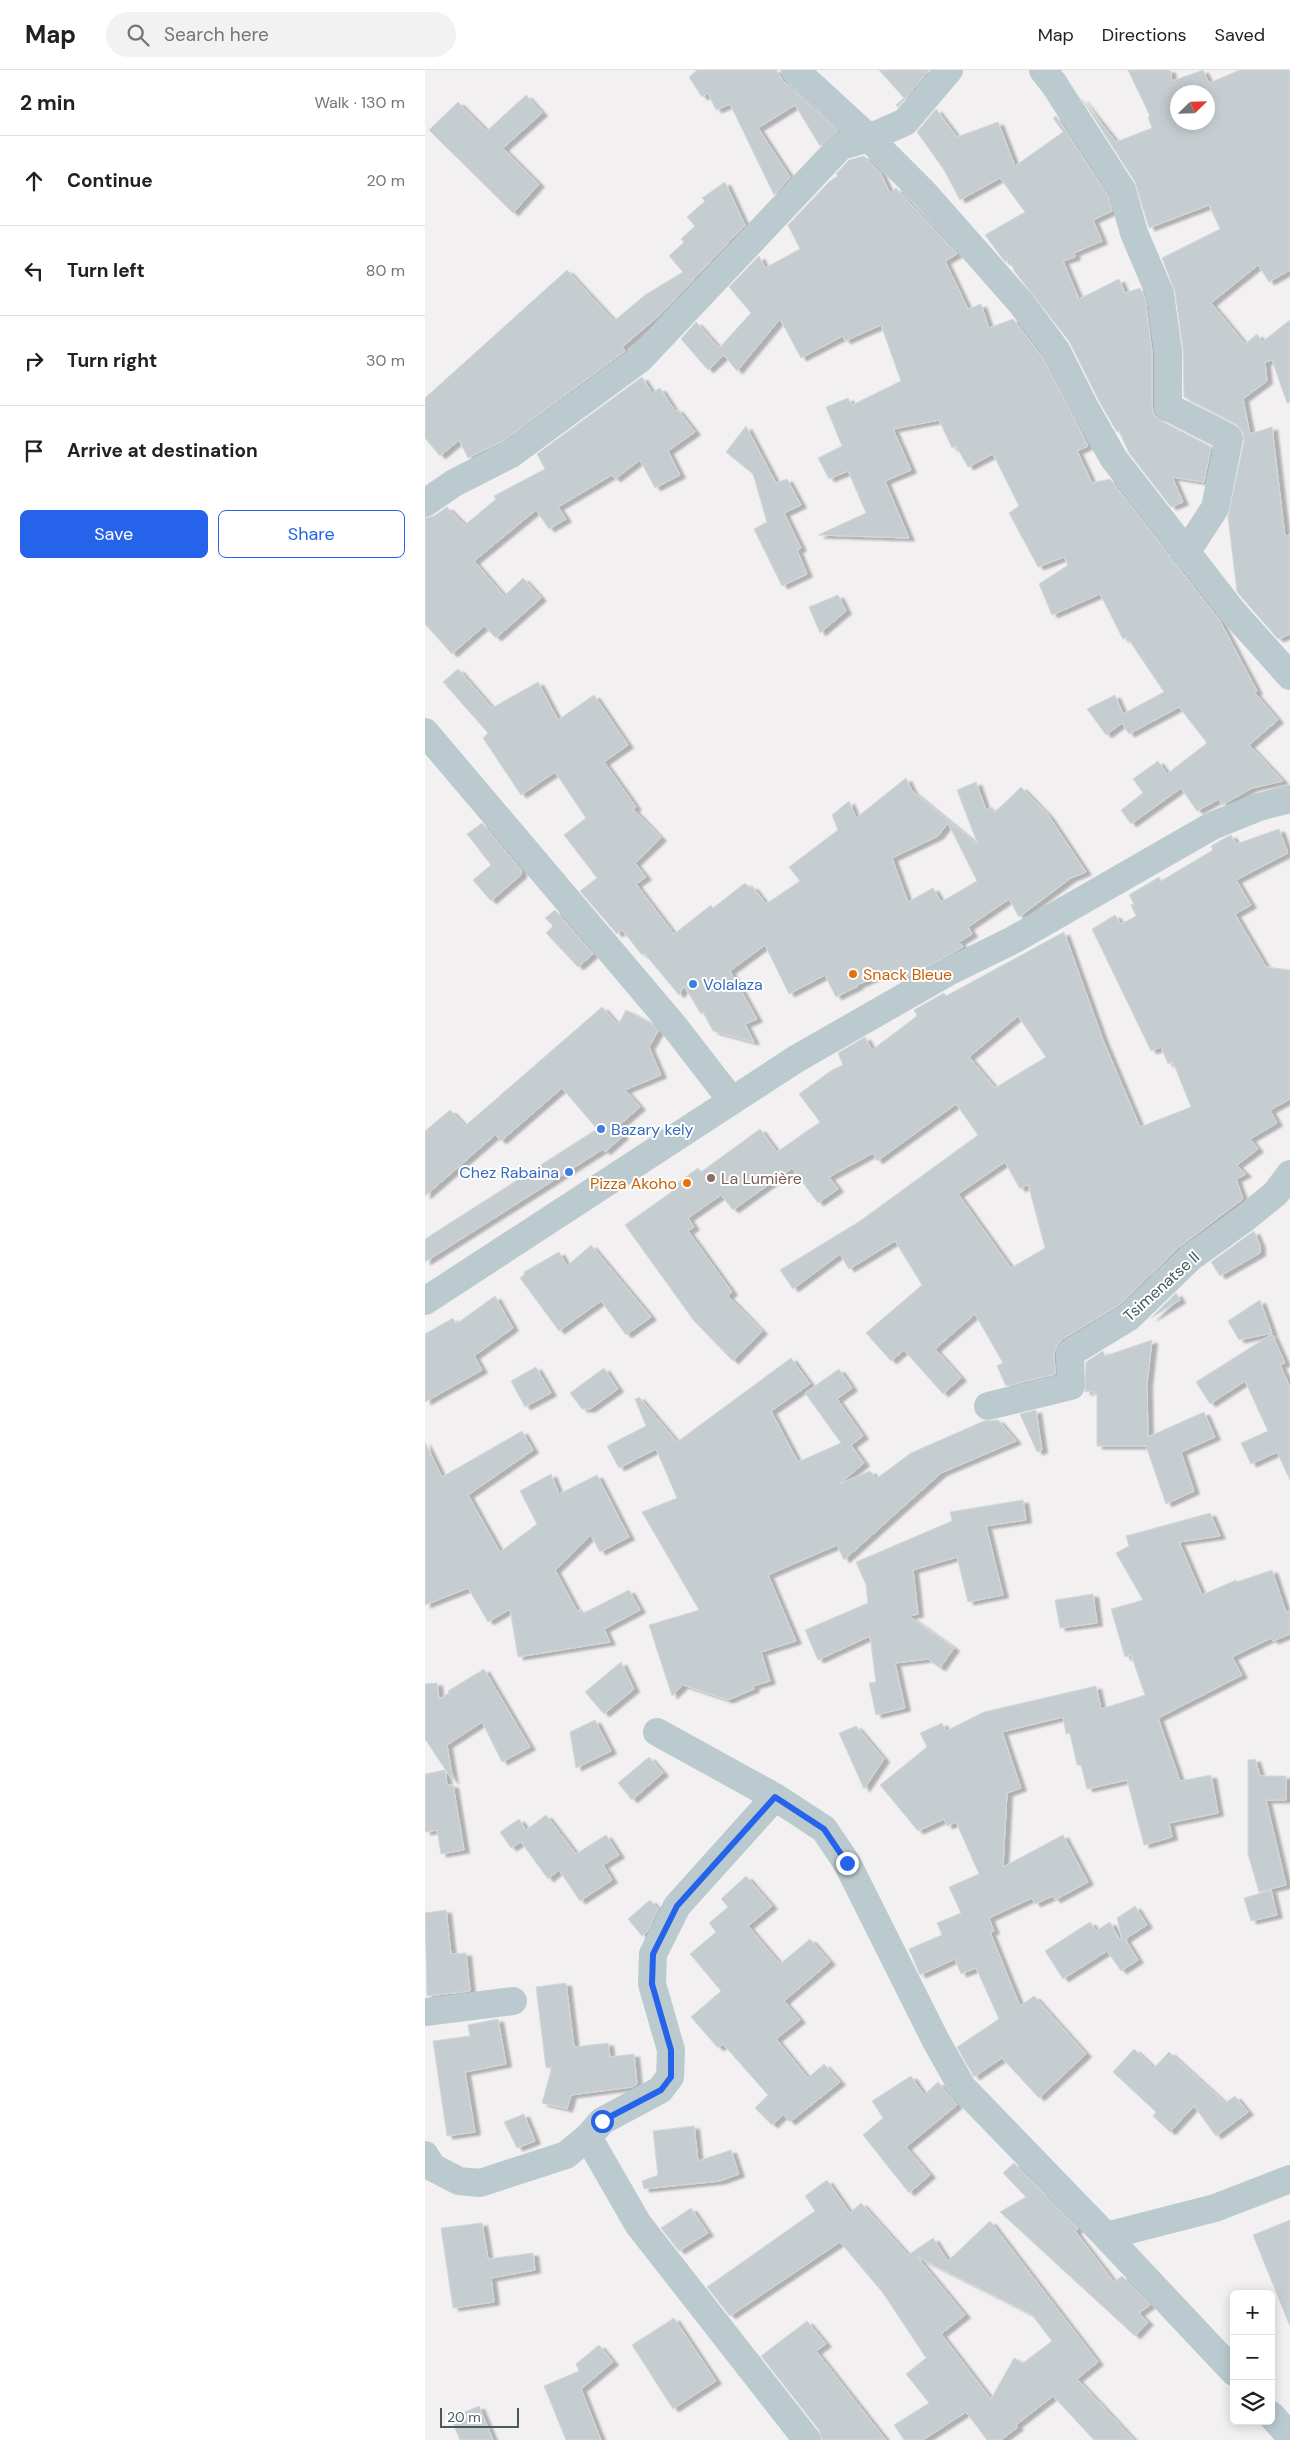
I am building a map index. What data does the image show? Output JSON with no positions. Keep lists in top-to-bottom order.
{
  "streets": {
    "street": ["Tsimenatse II"]
  },
  "places": [
    "Snack Bleue",
    "Volalaza",
    "Bazary kely",
    "Chez Rabaina",
    "La Lumière",
    "Pizza Akoho"
  ],
  "scale_bar": "20 m",
  "north": "top right",
  "page": {
    "header": "Map",
    "search": "Search here",
    "nav": ["Map", "Directions", "Saved"],
    "heading": ["2 min", "Walk · 130 m"],
    "list": [
      ["Continue", "20 m"],
      ["Turn left", "80 m"],
      ["Turn right", "30 m"],
      "Arrive at destination"
    ],
    "buttons": ["Save", "Share"],
    "map_buttons": ["+", "−"],
    "scale": "20 m"
  }
}
